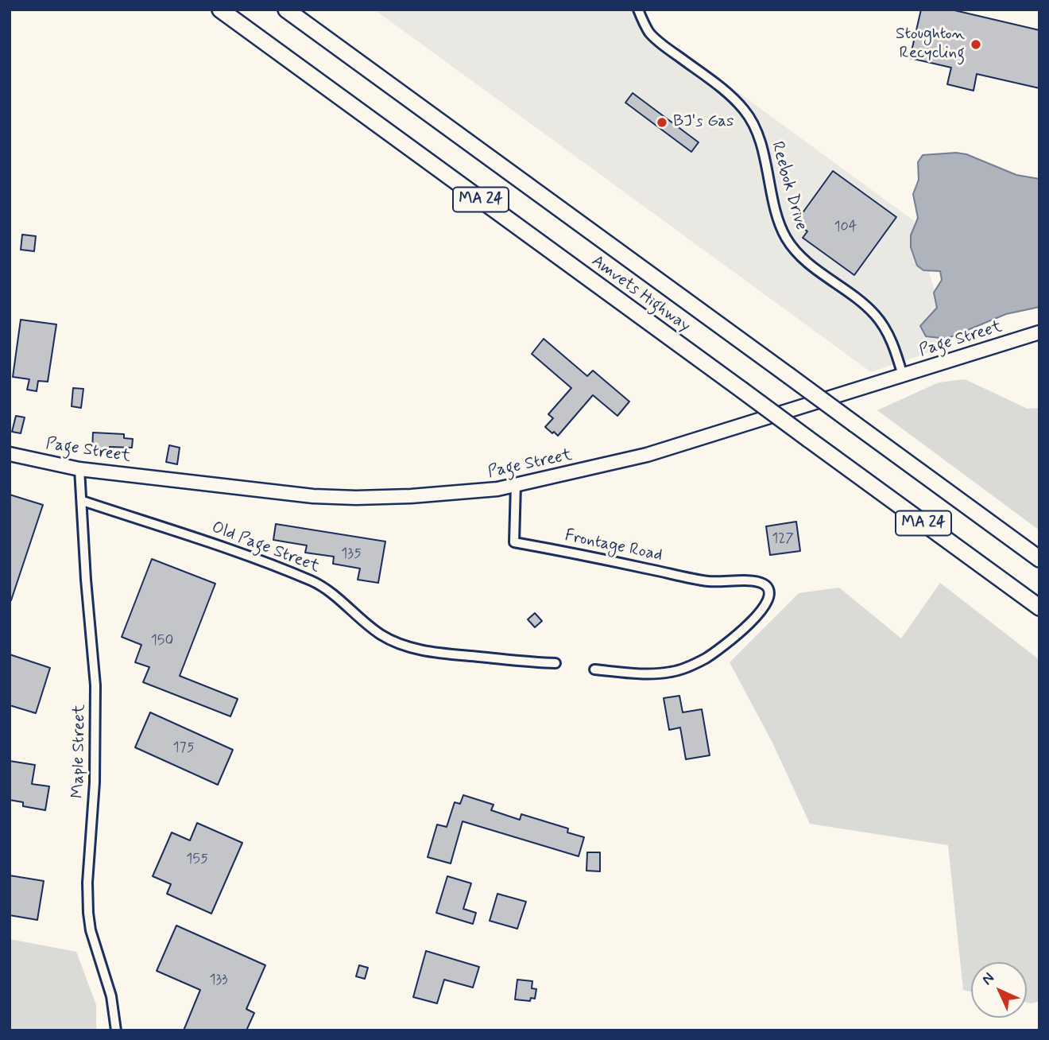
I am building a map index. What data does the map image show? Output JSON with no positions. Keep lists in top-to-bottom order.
{
  "streets": {
    "highway": ["MA 24", "Amvets Highway"],
    "main road": ["Page Street"],
    "street": [
      "Reebok Drive",
      "Frontage Road",
      "Old Page Street",
      "Maple Street"
    ]
  },
  "crossings": [
    ["Reebok Drive", "Page Street"],
    ["Page Street", "Frontage Road"],
    ["Page Street", "Maple Street"],
    ["Old Page Street", "Maple Street"]
  ],
  "places": ["Stoughton Recycling", "BJ's Gas"],
  "house_numbers": [
    "104",
    "127",
    "135",
    "150",
    "175",
    "155",
    "133"
  ],
  "north": "top left"
}
